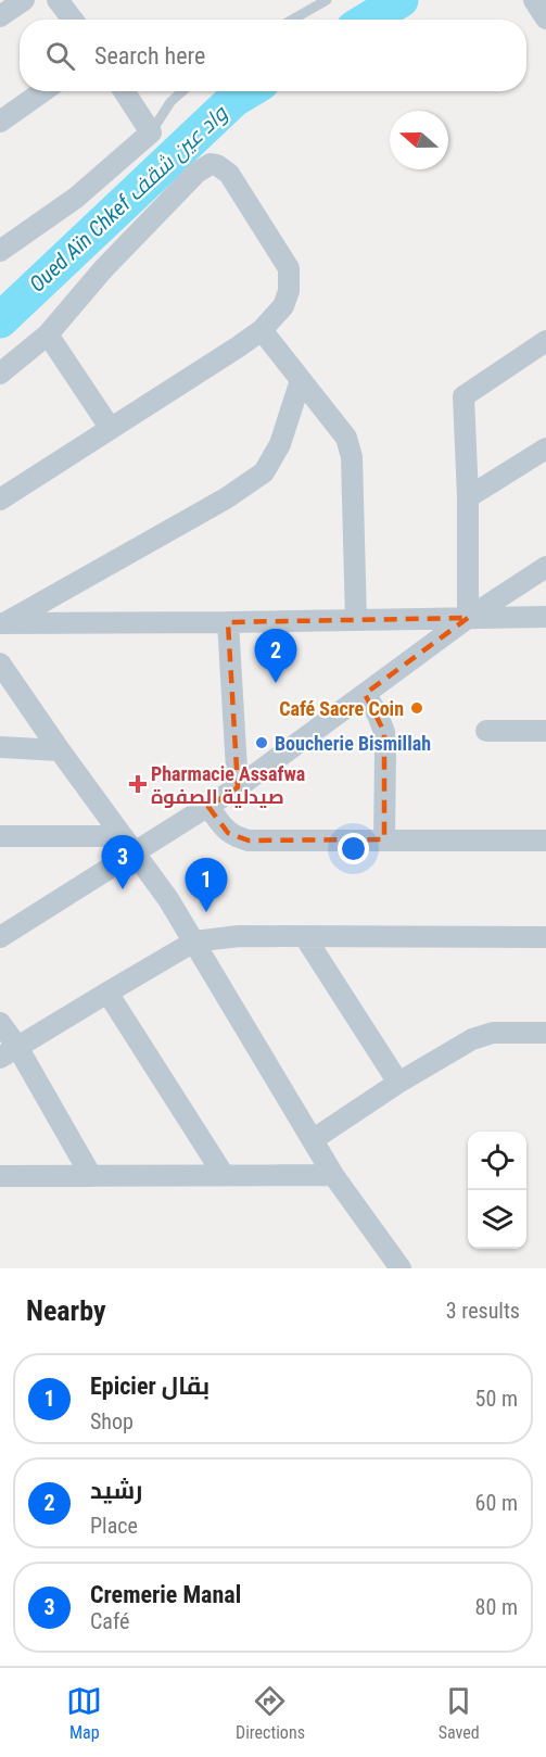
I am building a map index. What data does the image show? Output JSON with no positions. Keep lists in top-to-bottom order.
{
  "water": ["Oued Aïn Chkef واد عين شقف"],
  "places": {
    "other": ["Café Sacre Coin", "Boucherie Bismillah"],
    "health": ["Pharmacie Assafwa صيدلية الصفوة"]
  },
  "north": "left",
  "page": {
    "search": "Search here",
    "pins": ["2", "3", "1"],
    "heading": ["Nearby", "3 results"],
    "list": [
      {
        "mark": "1",
        "name": "Epicier بقال",
        "note": "Shop",
        "value": "50 m"
      },
      {
        "mark": "2",
        "name": "رشيد",
        "note": "Place",
        "value": "60 m"
      },
      {
        "mark": "3",
        "name": "Cremerie Manal",
        "note": "Café",
        "value": "80 m"
      }
    ],
    "nav": ["Map", "Directions", "Saved"]
  }
}
